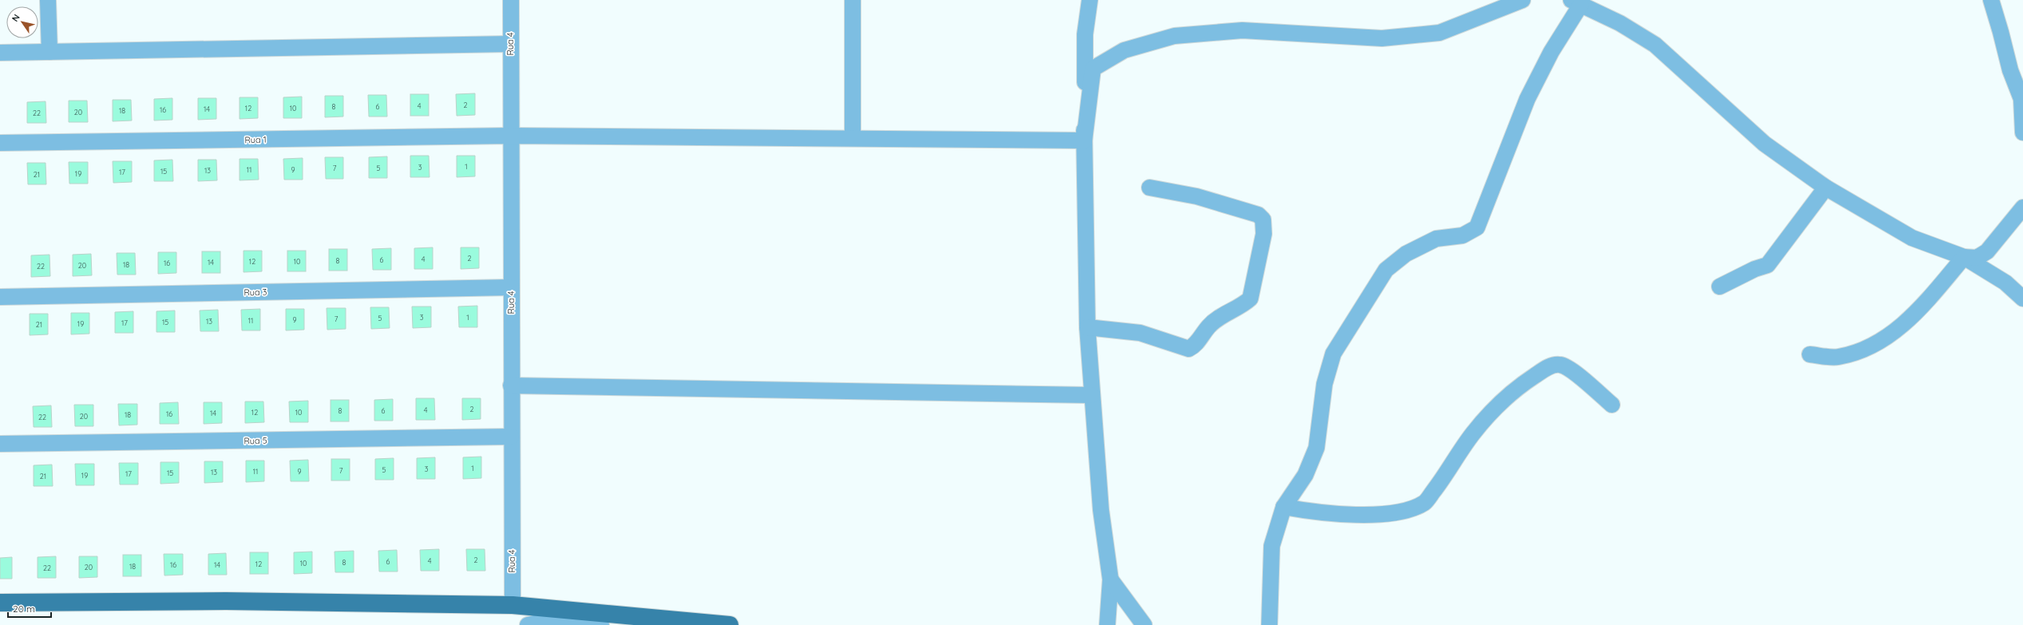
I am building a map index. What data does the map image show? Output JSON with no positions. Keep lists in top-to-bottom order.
{
  "streets": {
    "street": [
      "Rua 4",
      "Rua 1",
      "Rua 3",
      "Rua 5"
    ]
  },
  "crossings": [
    ["Rua 4", "Rua 1"],
    ["Rua 4", "Rua 3"],
    ["Rua 4", "Rua 5"]
  ],
  "house_numbers": [
    "2",
    "4",
    "8",
    "6",
    "12",
    "10",
    "14",
    "16",
    "18",
    "20",
    "22",
    "1",
    "3",
    "7",
    "5",
    "11",
    "9",
    "13",
    "15",
    "17",
    "19",
    "21",
    "2",
    "4",
    "6",
    "8",
    "12",
    "10",
    "14",
    "16",
    "18",
    "20",
    "22",
    "3",
    "1",
    "5",
    "7",
    "9",
    "11",
    "13",
    "15",
    "17",
    "19",
    "21",
    "2",
    "4",
    "8",
    "6",
    "12",
    "10",
    "14",
    "16",
    "18",
    "20",
    "22",
    "1",
    "3",
    "5",
    "7",
    "11",
    "9",
    "13",
    "15",
    "17",
    "19",
    "21",
    "2",
    "4",
    "6",
    "8",
    "10",
    "12",
    "16",
    "14",
    "18",
    "20",
    "22"
  ],
  "scale_bar": "20 m",
  "north": "top left"
}
